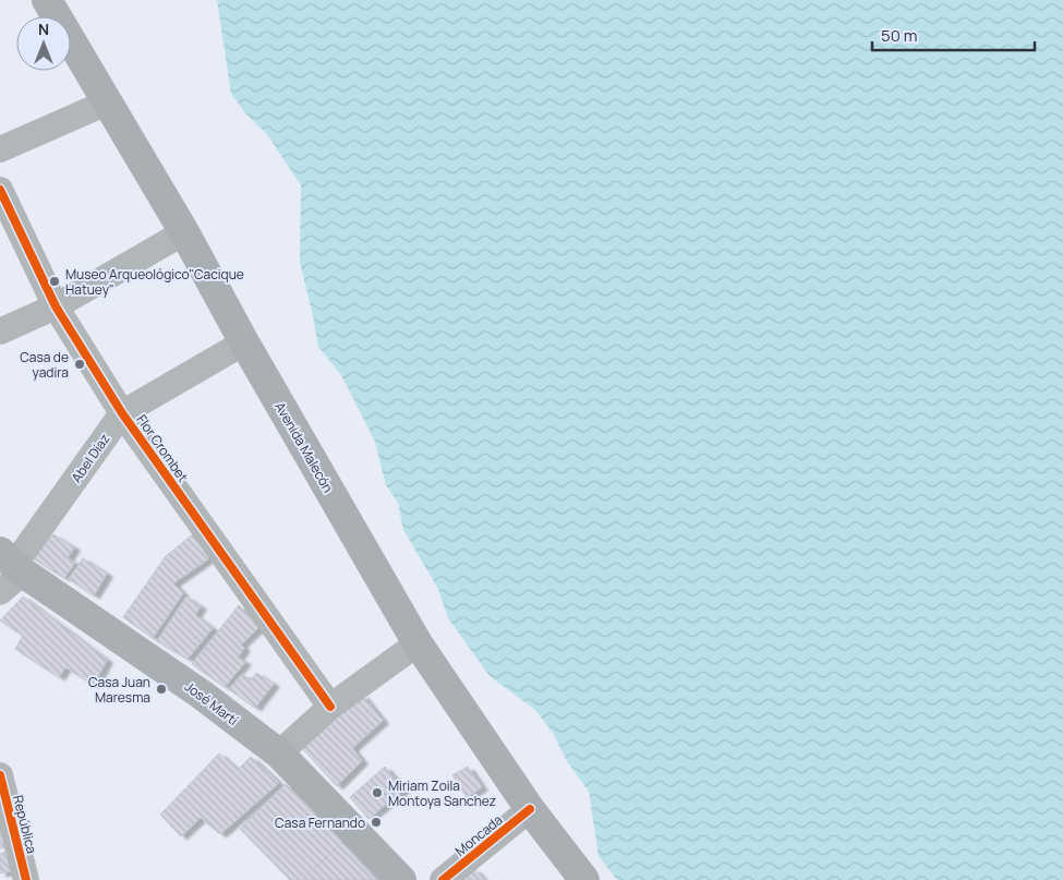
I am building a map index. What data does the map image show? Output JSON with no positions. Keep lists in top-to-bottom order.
{
  "streets": {
    "main road": ["Avenida Malecón", "José Martí"],
    "street": [
      "Flor Crombet",
      "Abel Díaz",
      "República",
      "Moncada"
    ]
  },
  "crossings": [
    ["Avenida Malecón", "Abel Díaz"],
    ["Avenida Malecón", "Moncada"],
    ["Flor Crombet", "Abel Díaz"],
    ["Abel Díaz", "José Martí"]
  ],
  "places": [
    "Museo Arqueológico\"Cacique Hatuey\"",
    "Casa de yadira",
    "Casa Juan Maresma",
    "Miriam Zoila Montoya Sanchez",
    "Casa Fernando"
  ],
  "scale_bar": "50 m",
  "north": "top"
}
